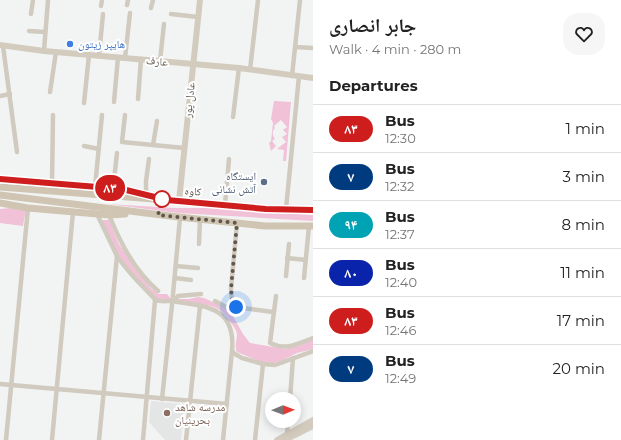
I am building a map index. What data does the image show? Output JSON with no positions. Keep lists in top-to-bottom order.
{
  "streets": {
    "main road": ["عارف", "عادل پور", "کاوه"]
  },
  "crossings": [
    ["عارف", "عادل پور"],
    ["عادل پور", "کاوه"]
  ],
  "places": ["هایپر زیتون", "ایستگاه آتش نشانی", "مدرسه شاهد بحرینیان"],
  "lines": ["bus line ۸۳"],
  "north": "right",
  "page": {
    "on_map": "۸۳",
    "heading": [
      ["جابر انصاری", "Walk · 4 min · 280 m"],
      "Departures"
    ],
    "list": [
      {
        "mark": "۸۳",
        "name": "Bus",
        "note": "12:30",
        "value": "1 min"
      },
      {
        "mark": "۷",
        "name": "Bus",
        "note": "12:32",
        "value": "3 min"
      },
      {
        "mark": "۹۴",
        "name": "Bus",
        "note": "12:37",
        "value": "8 min"
      },
      {
        "mark": "۸۰",
        "name": "Bus",
        "note": "12:40",
        "value": "11 min"
      },
      {
        "mark": "۸۳",
        "name": "Bus",
        "note": "12:46",
        "value": "17 min"
      },
      {
        "mark": "۷",
        "name": "Bus",
        "note": "12:49",
        "value": "20 min"
      }
    ]
  }
}
